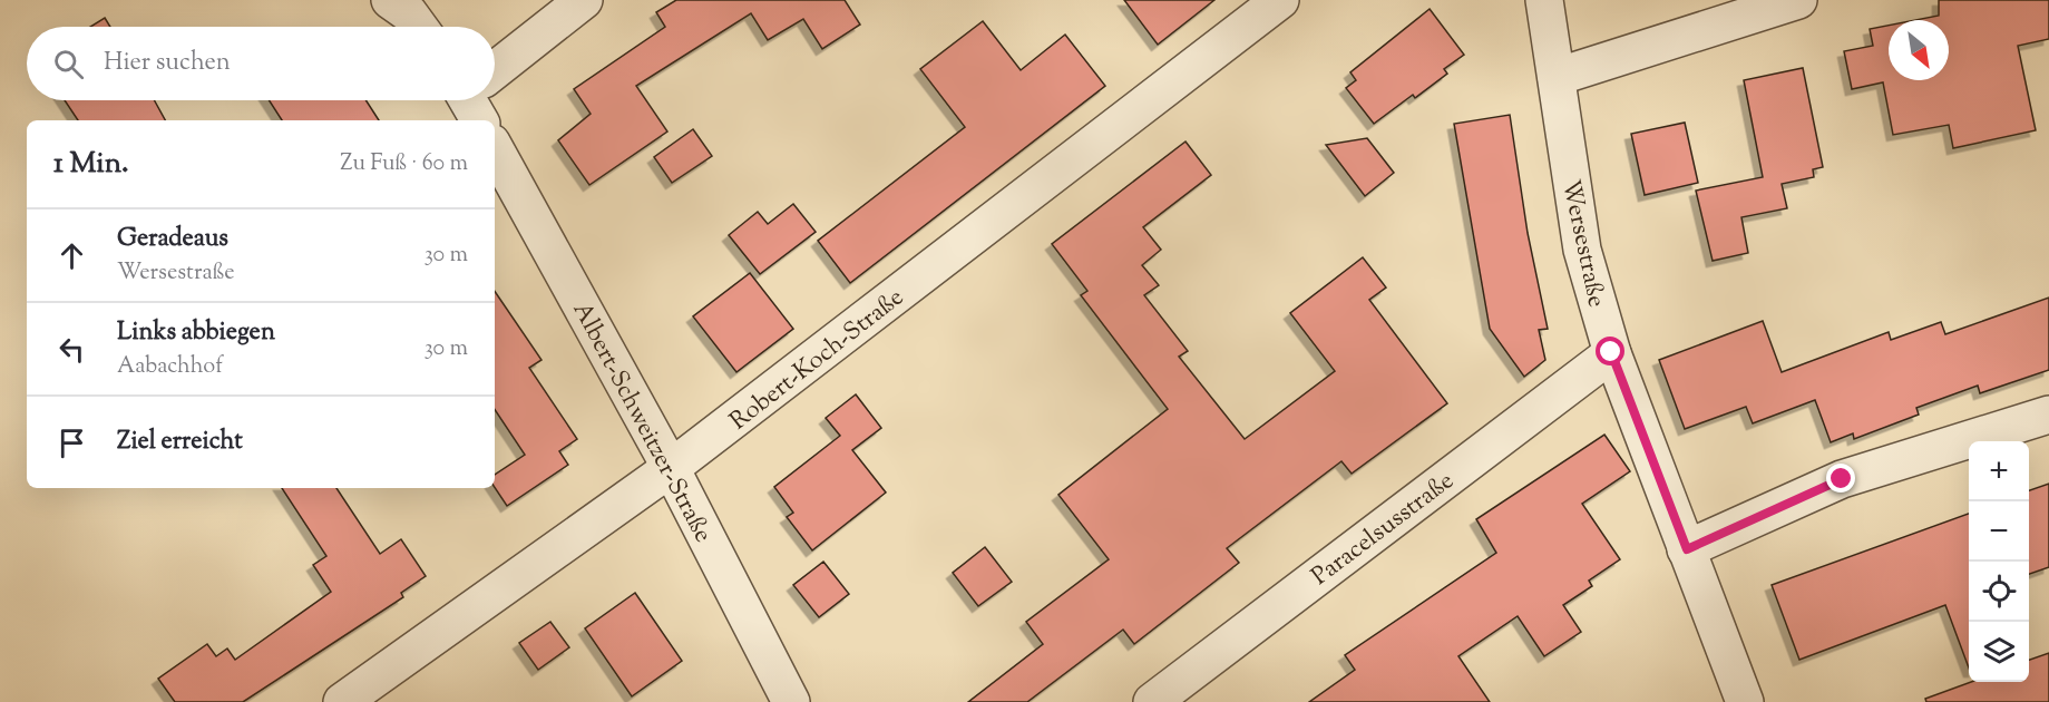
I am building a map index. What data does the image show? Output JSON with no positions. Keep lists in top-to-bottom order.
{
  "streets": {
    "street": [
      "Wersestraße",
      "Robert-Koch-Straße",
      "Albert-Schweitzer-Straße",
      "Paracelsusstraße"
    ]
  },
  "crossings": [
    ["Wersestraße", "Paracelsusstraße"],
    ["Robert-Koch-Straße", "Albert-Schweitzer-Straße"]
  ],
  "north": "bottom right",
  "page": {
    "search": "Hier suchen",
    "heading": ["1 Min.", "Zu Fuß · 60 m"],
    "list": [
      ["Geradeaus", "Wersestraße", "30 m"],
      ["Links abbiegen", "Aabachhof", "30 m"],
      "Ziel erreicht"
    ],
    "map_buttons": ["+", "−"]
  }
}
